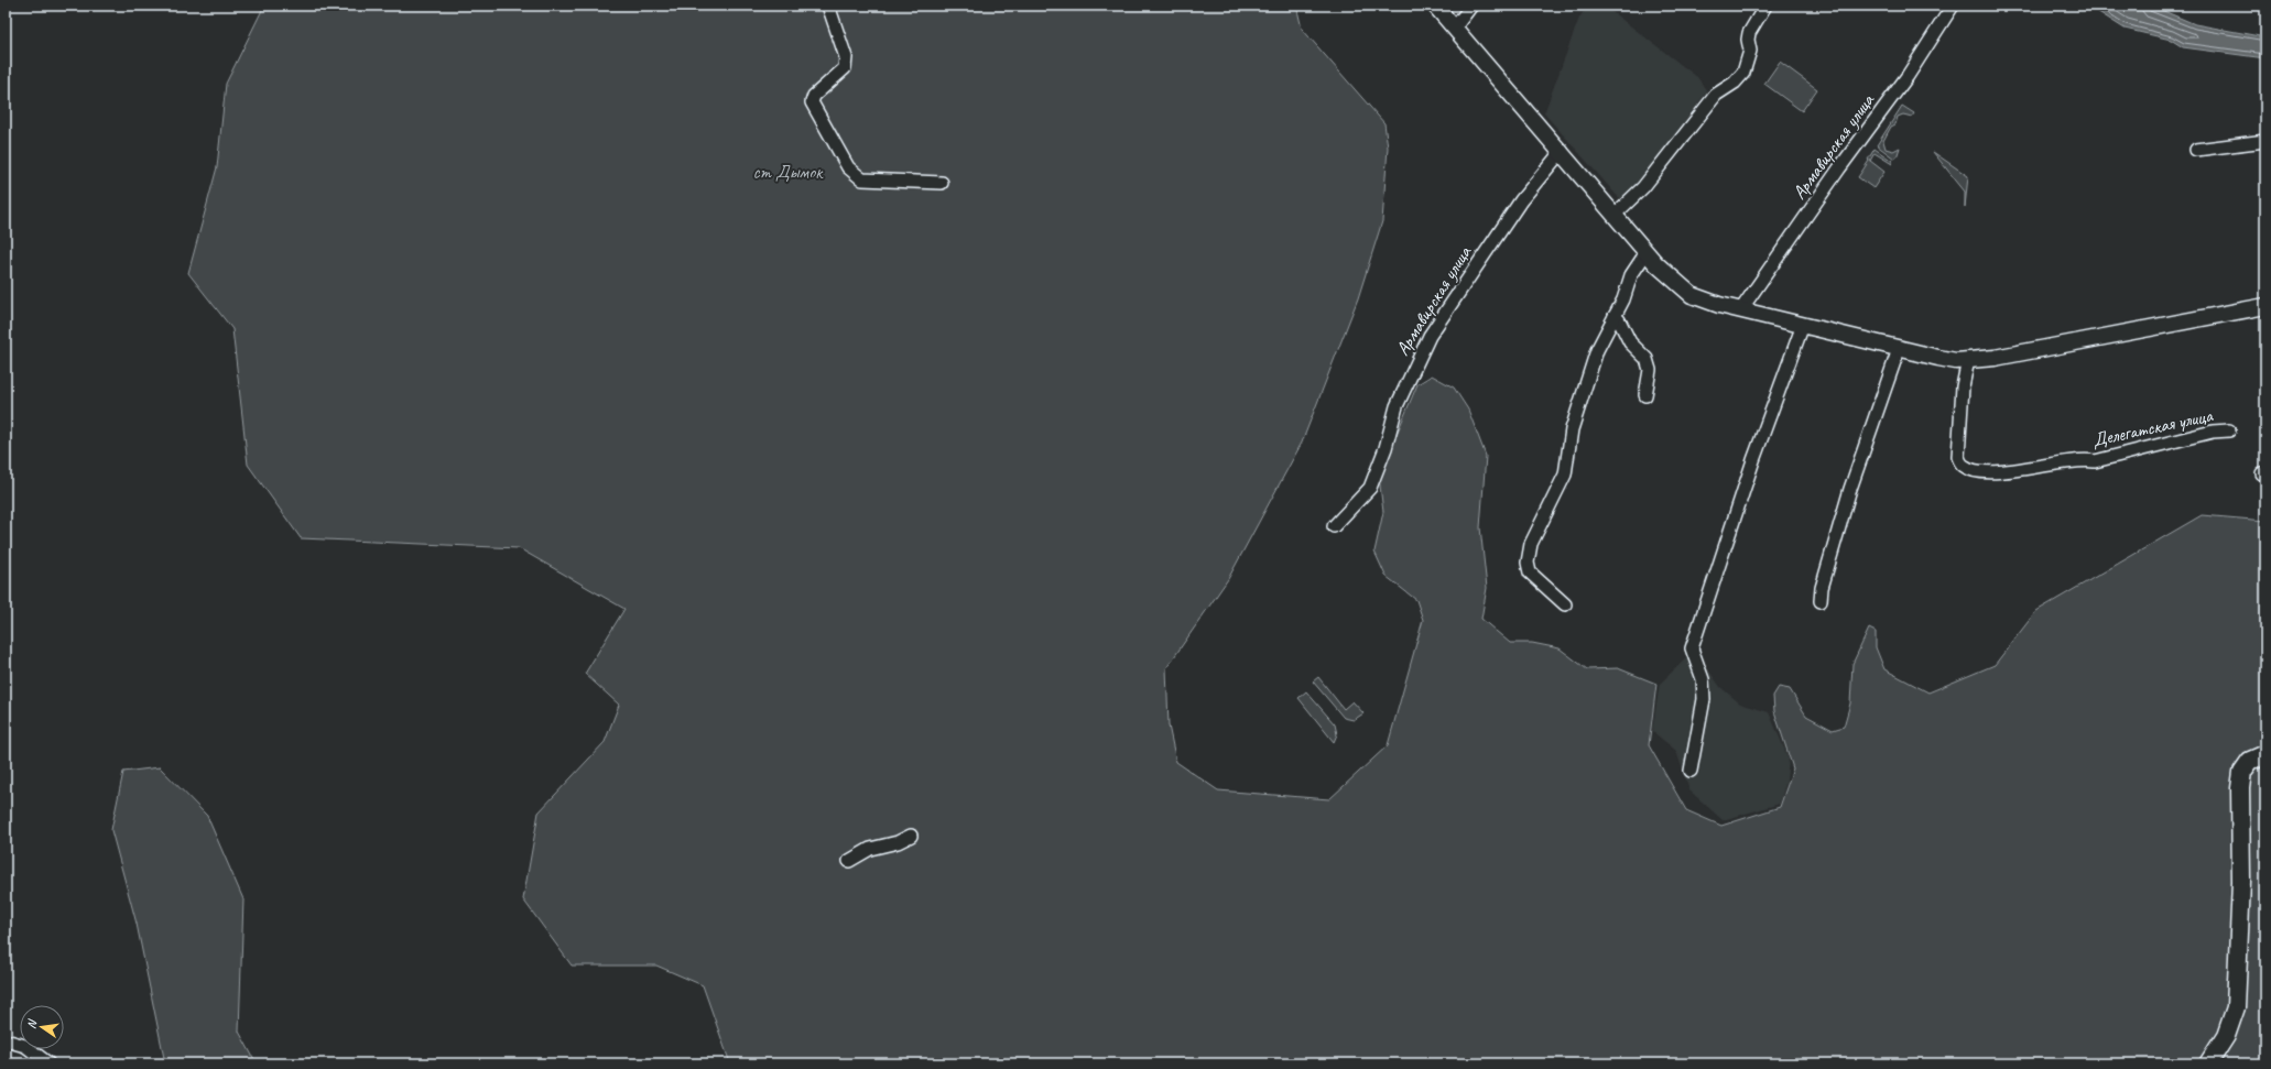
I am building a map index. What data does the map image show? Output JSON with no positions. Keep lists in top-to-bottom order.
{
  "streets": {
    "street": ["Армавирская улица", "Делегатская улица"]
  },
  "parks": ["ст Дымок"],
  "north": "left"
}
